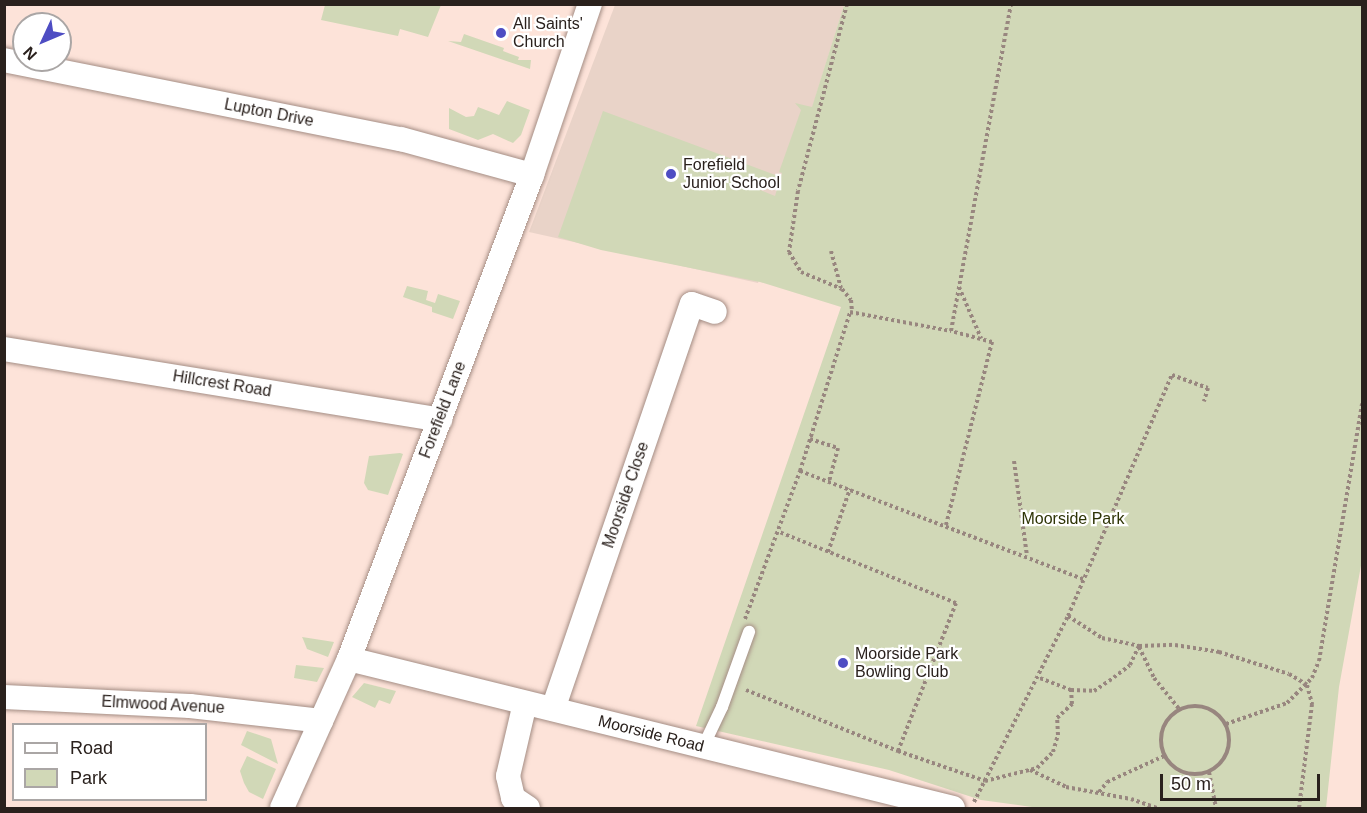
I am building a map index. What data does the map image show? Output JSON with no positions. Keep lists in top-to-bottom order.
{
  "streets": {
    "street": [
      "Lupton Drive",
      "Hillcrest Road",
      "Forefield Lane",
      "Moorside Close",
      "Elmwood Avenue",
      "Moorside Road"
    ]
  },
  "crossings": [
    ["Lupton Drive", "Forefield Lane"],
    ["Hillcrest Road", "Forefield Lane"],
    ["Forefield Lane", "Elmwood Avenue"],
    ["Forefield Lane", "Moorside Road"],
    ["Moorside Close", "Moorside Road"]
  ],
  "parks": ["Moorside Park"],
  "places": ["All Saints' Church", "Forefield Junior School", "Moorside Park Bowling Club"],
  "legend": ["Road", "Park"],
  "scale_bar": "50 m",
  "north": "bottom left"
}
